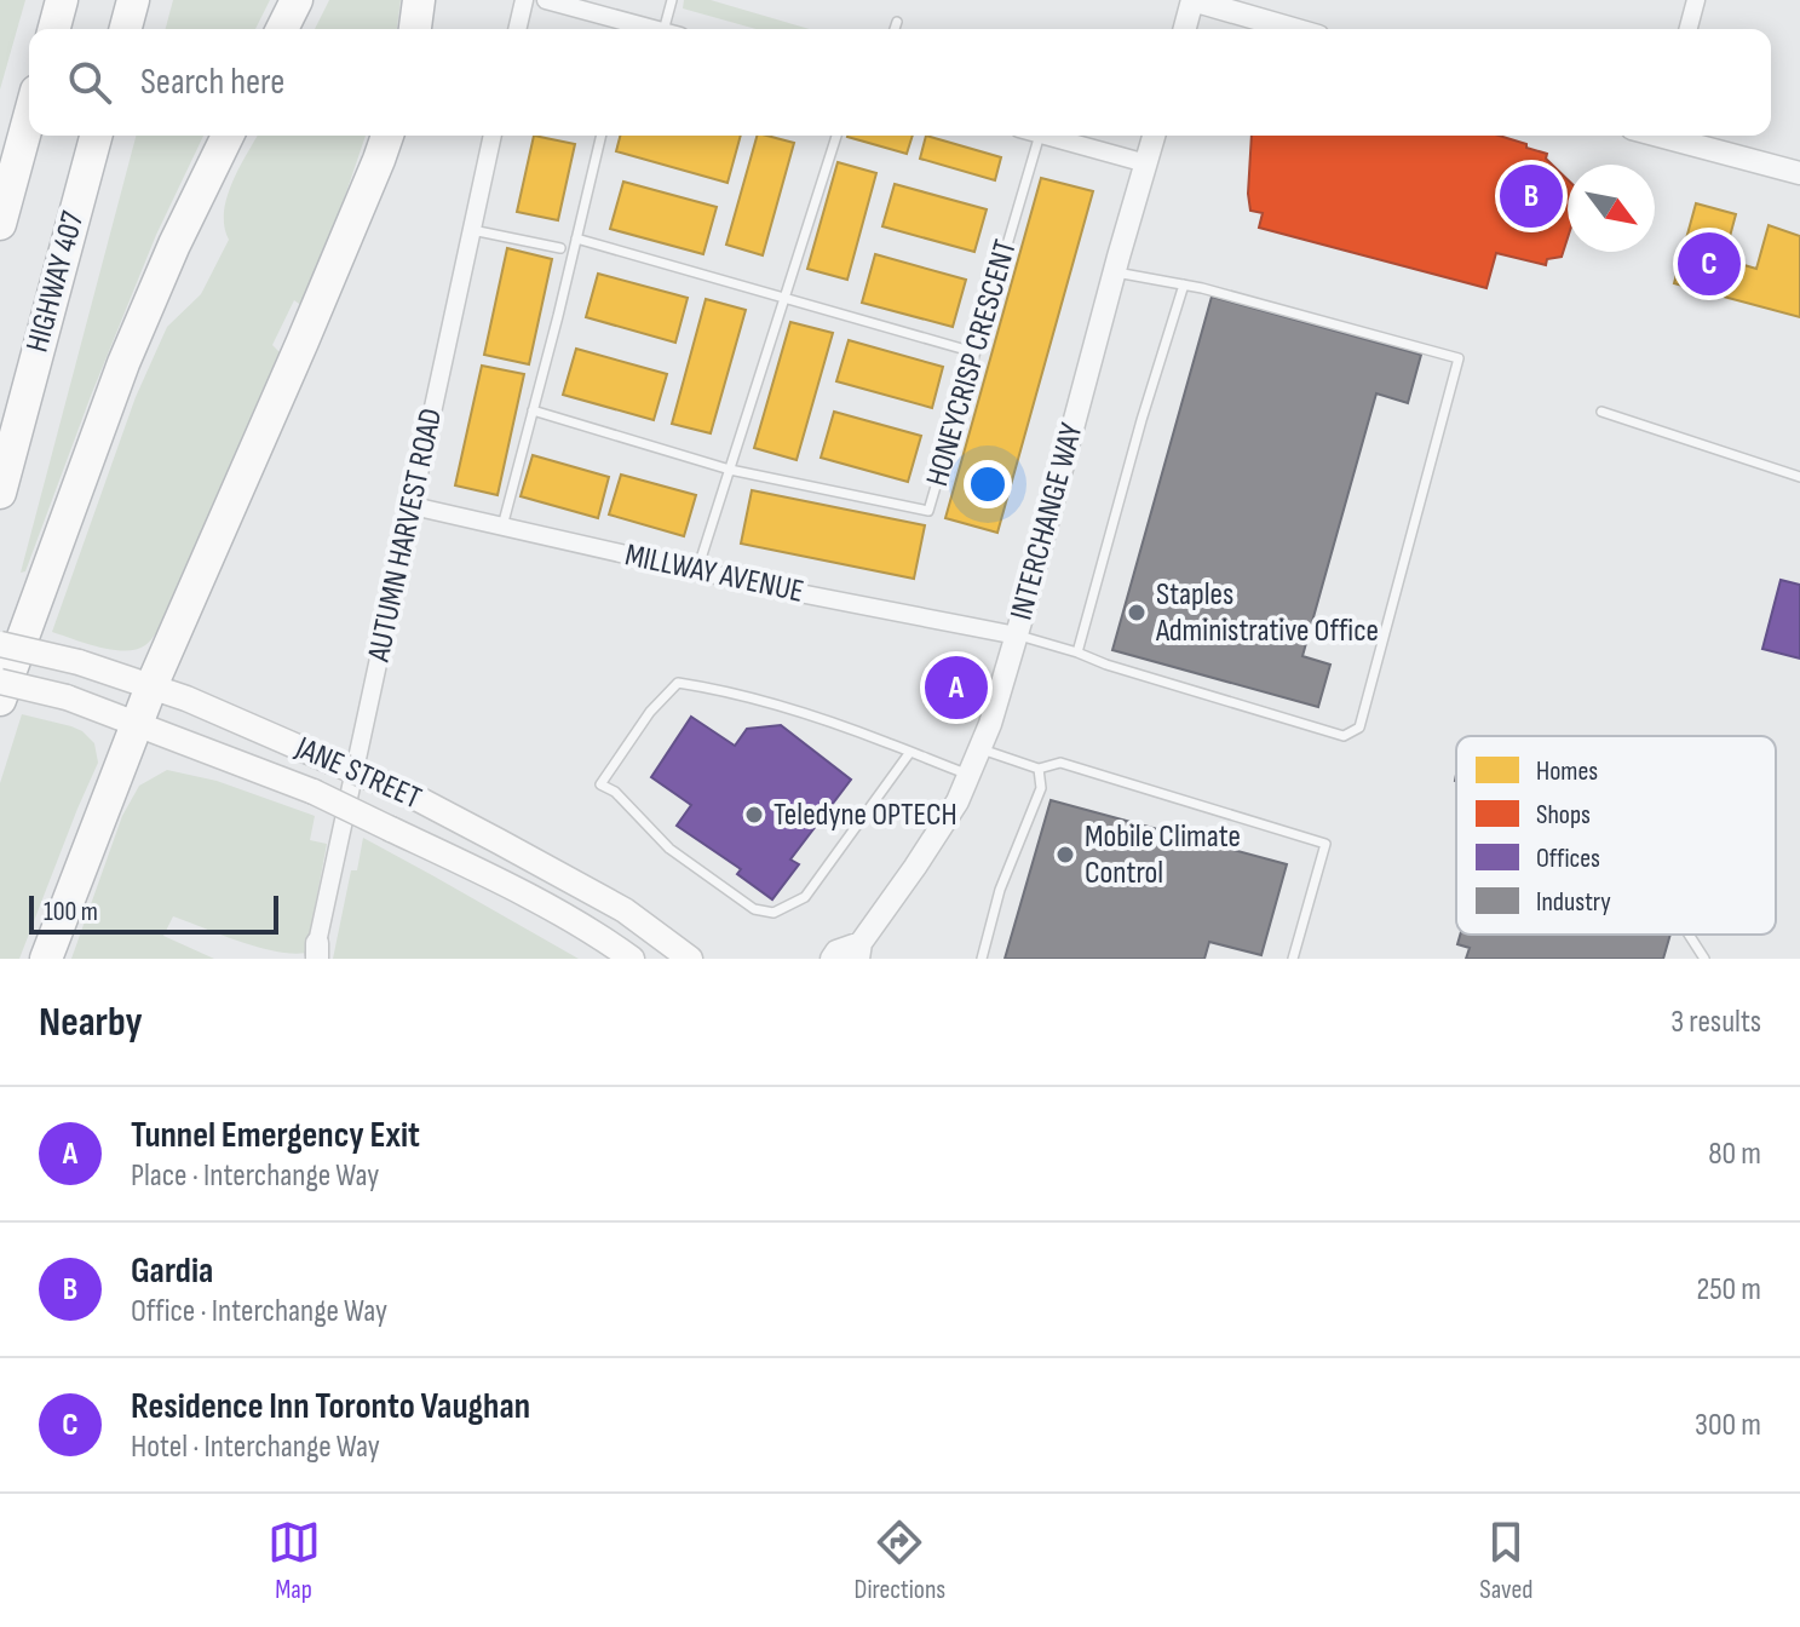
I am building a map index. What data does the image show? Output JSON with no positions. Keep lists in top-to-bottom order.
{
  "streets": {
    "highway": ["HIGHWAY 407"],
    "main road": ["JANE STREET"],
    "street": ["INTERCHANGE WAY", "AUTUMN HARVEST ROAD", "MILLWAY AVENUE"],
    "lane": ["HONEYCRISP CRESCENT"]
  },
  "crossings": [
    ["INTERCHANGE WAY", "MILLWAY AVENUE"],
    ["AUTUMN HARVEST ROAD", "MILLWAY AVENUE"]
  ],
  "places": ["Staples Administrative Office", "Teledyne OPTECH", "Mobile Climate Control"],
  "legend": [
    "Homes",
    "Shops",
    "Offices",
    "Industry"
  ],
  "scale_bar": "100 m",
  "north": "bottom right",
  "page": {
    "search": "Search here",
    "pins": ["B", "C", "A"],
    "scale": "100 m",
    "heading": ["Nearby", "3 results"],
    "list": [
      {
        "mark": "A",
        "name": "Tunnel Emergency Exit",
        "note": "Place · Interchange Way",
        "value": "80 m"
      },
      {
        "mark": "B",
        "name": "Gardia",
        "note": "Office · Interchange Way",
        "value": "250 m"
      },
      {
        "mark": "C",
        "name": "Residence Inn Toronto Vaughan",
        "note": "Hotel · Interchange Way",
        "value": "300 m"
      }
    ],
    "nav": ["Map", "Directions", "Saved"]
  }
}
